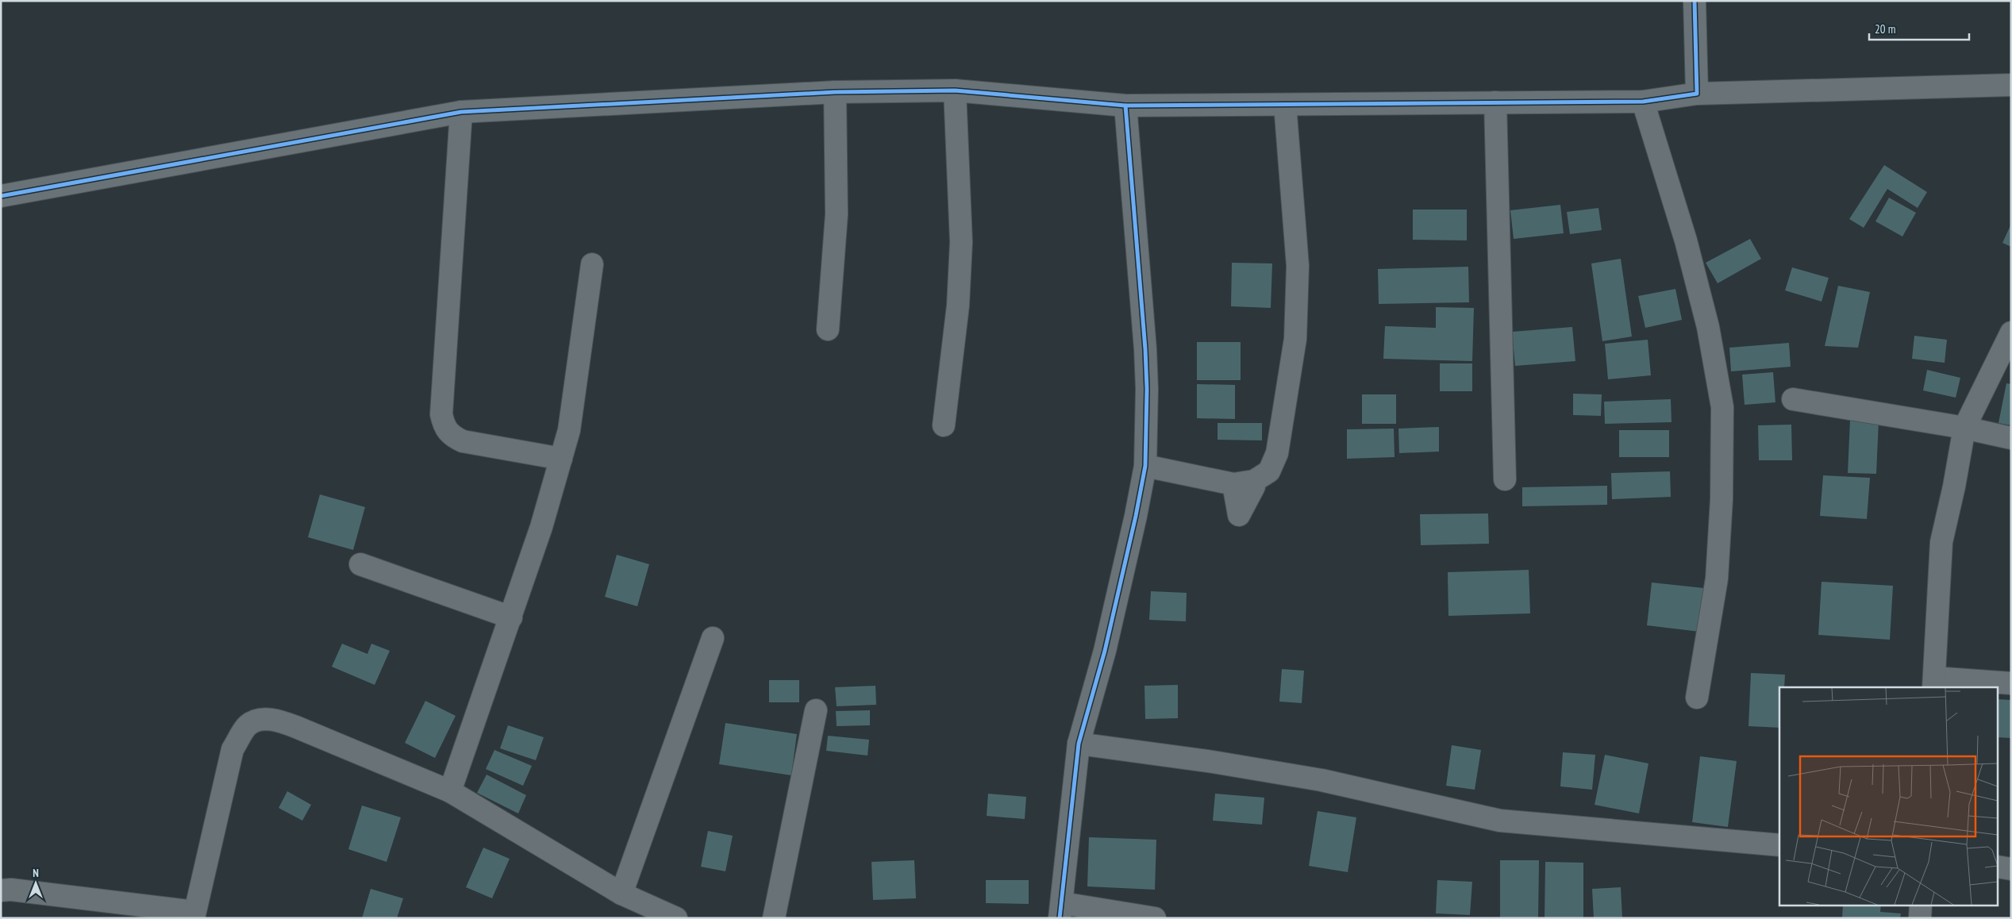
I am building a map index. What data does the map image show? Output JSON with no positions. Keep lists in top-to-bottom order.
{
  "scale_bar": "20 m",
  "north": "top"
}
